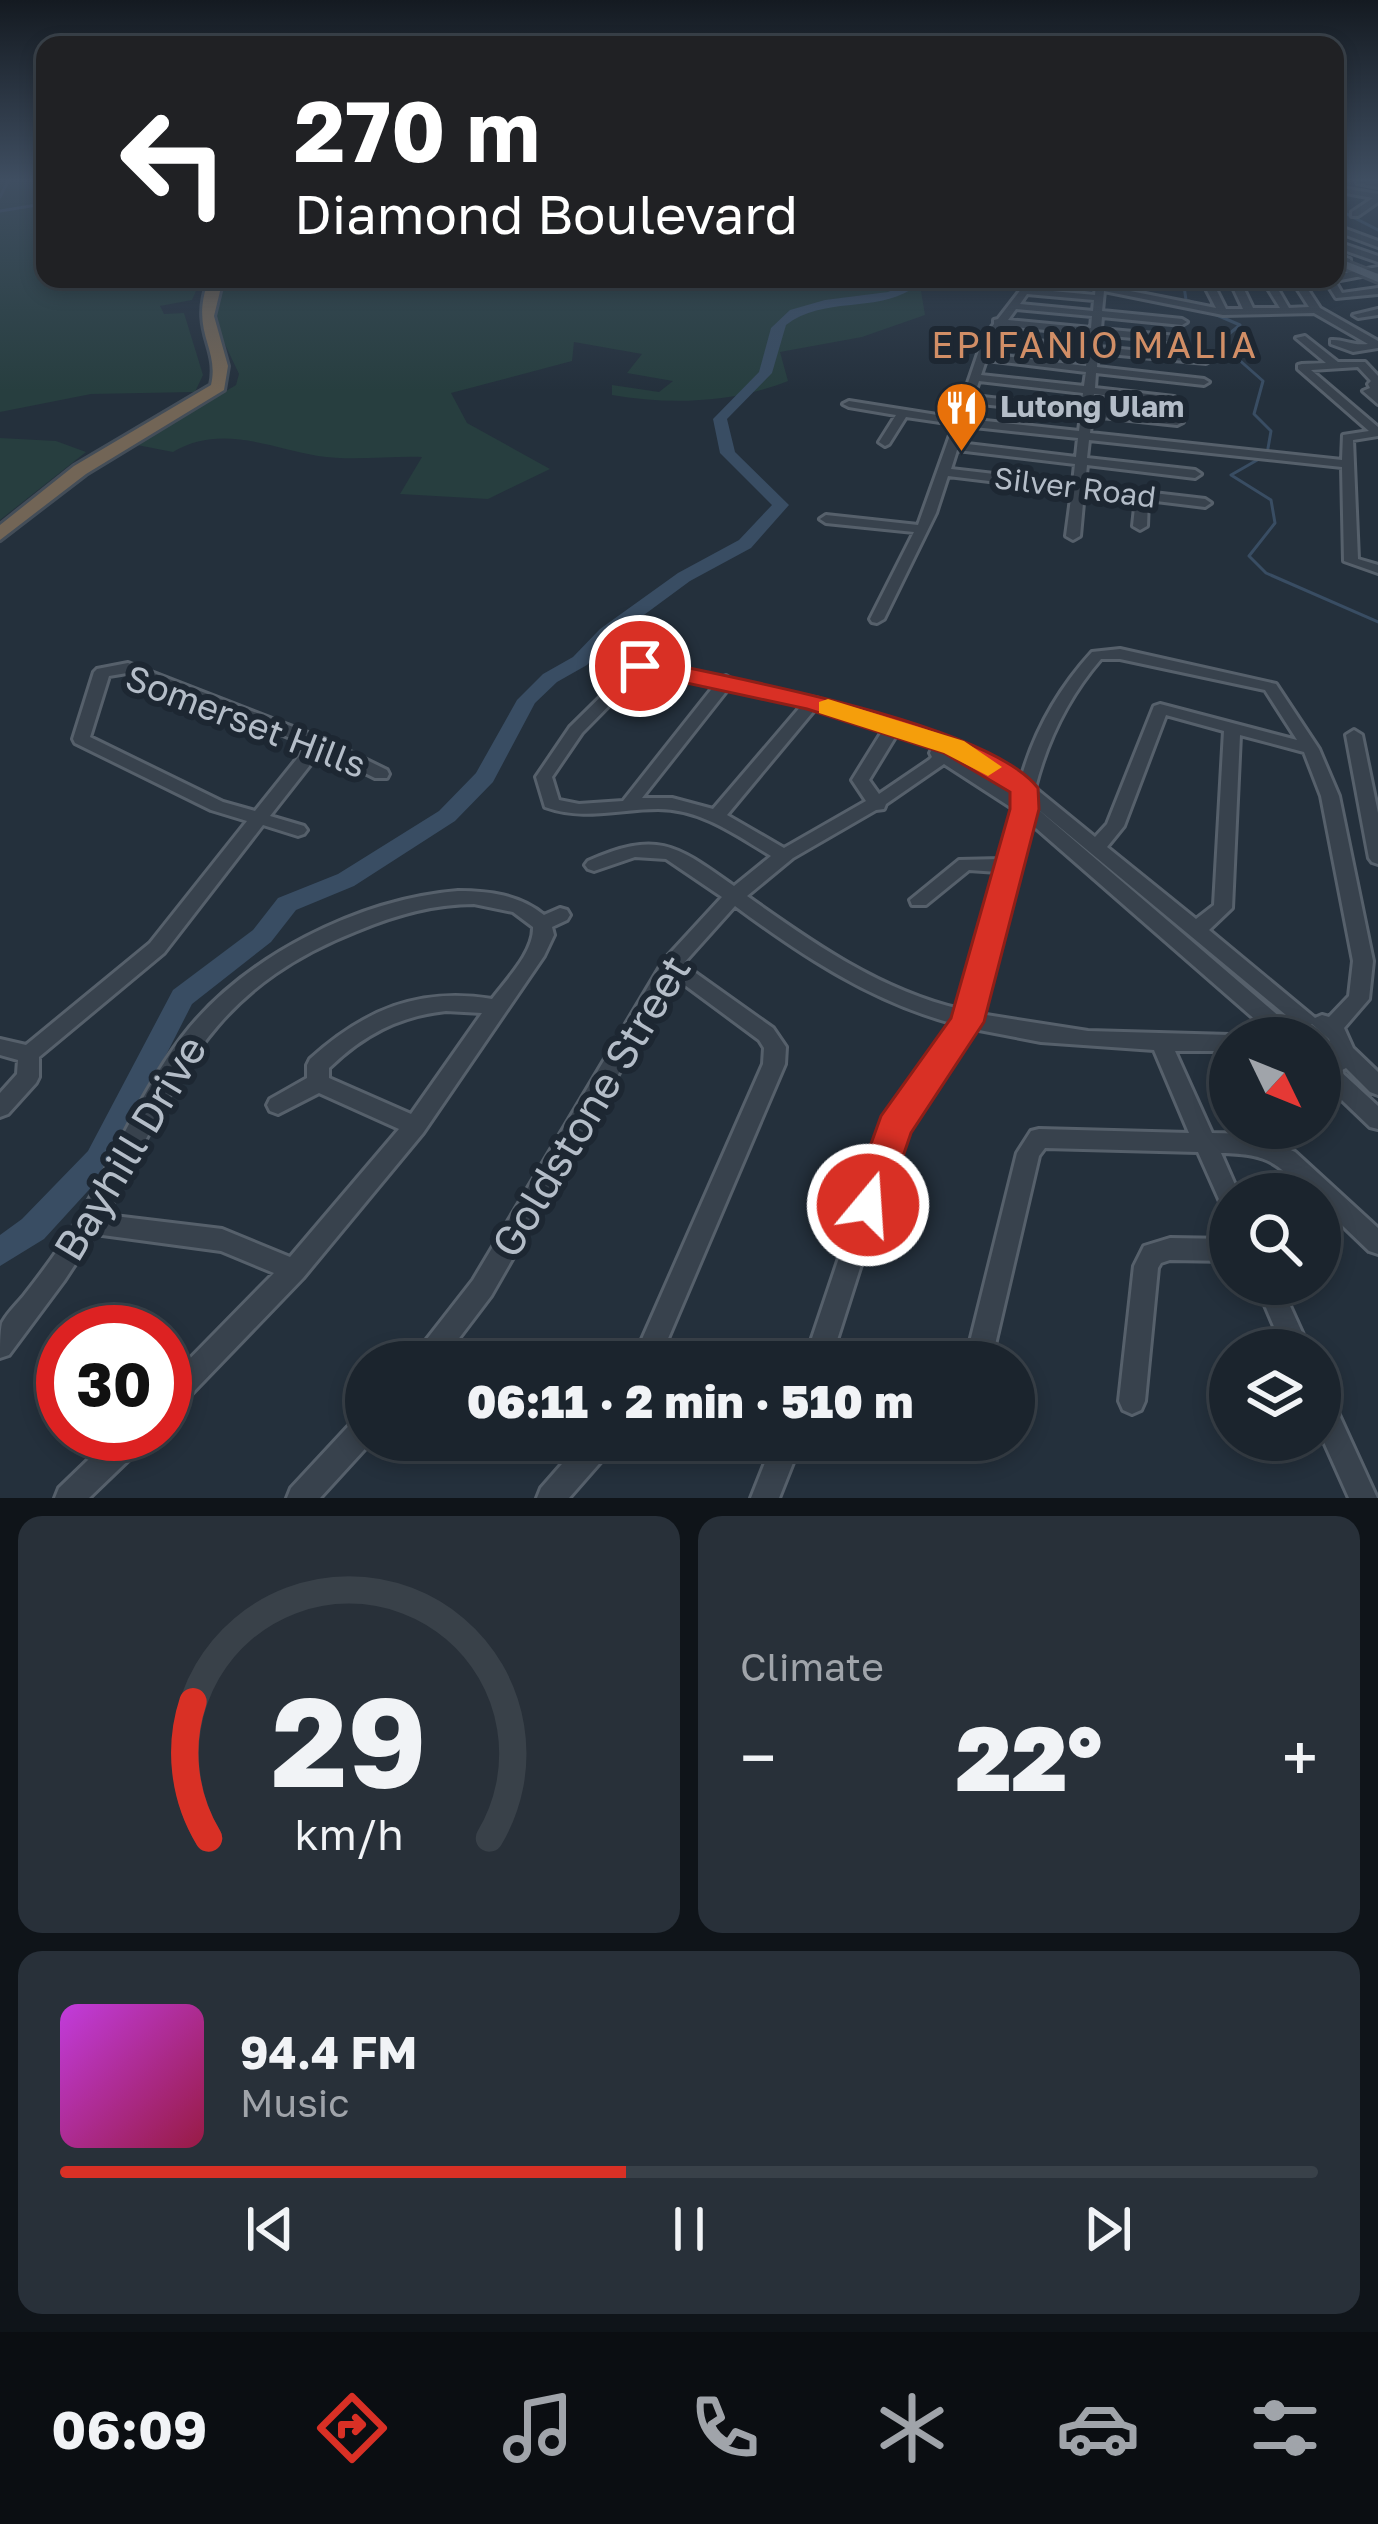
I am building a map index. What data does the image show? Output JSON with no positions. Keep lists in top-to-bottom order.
{
  "streets": {
    "street": [
      "Silver Road",
      "Somerset Hills",
      "Goldstone Street",
      "Bayhill Drive"
    ]
  },
  "districts": ["EPIFANIO MALIA"],
  "places": {
    "restaurant": ["Lutong Ulam"]
  },
  "north": "bottom right",
  "page": {
    "turn": ["270 m", "Diamond Boulevard"],
    "limit": "30",
    "trip": "06:11 · 2 min · 510 m",
    "tile": "Climate",
    "heat": ["−", "22°", "+"],
    "song": ["94.4 FM", "Music"],
    "tabs": "06:09",
    "gauge": ["29", "km/h"]
  }
}
